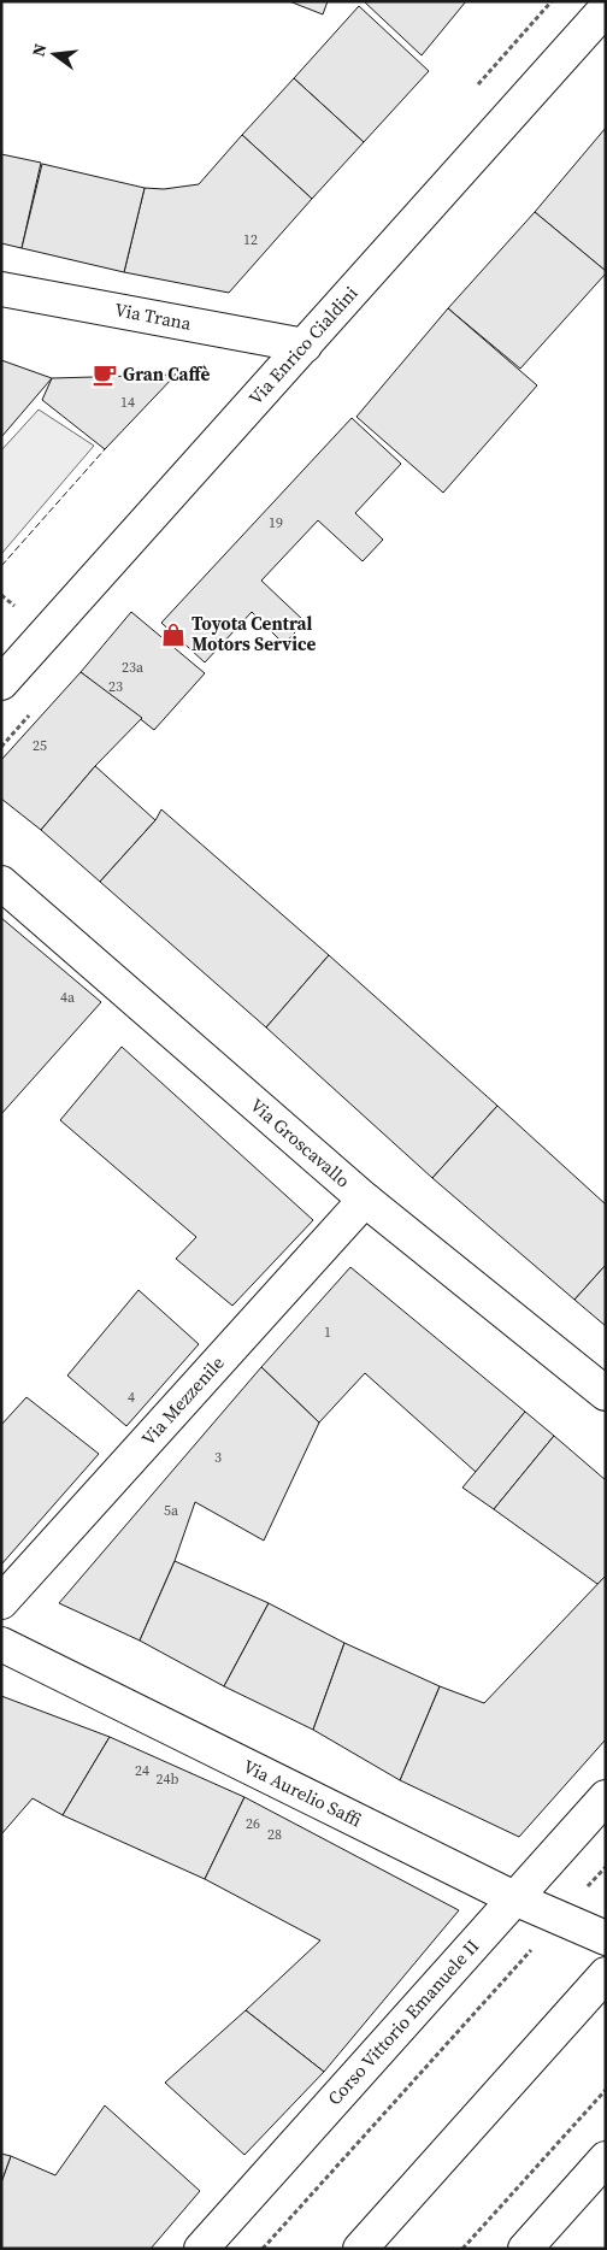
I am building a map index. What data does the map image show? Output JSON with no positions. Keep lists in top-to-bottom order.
{
  "streets": {
    "street": [
      "Via Trana",
      "Via Enrico Cialdini",
      "Via Groscavallo",
      "Via Mezzenile",
      "Via Aurelio Saffi",
      "Corso Vittorio Emanuele II"
    ]
  },
  "crossings": [
    ["Via Trana", "Via Enrico Cialdini"],
    ["Via Groscavallo", "Via Mezzenile"],
    ["Via Aurelio Saffi", "Corso Vittorio Emanuele II"]
  ],
  "places": {
    "cafe": ["Gran Caffè"],
    "shop": ["Toyota Central Motors Service"]
  },
  "house_numbers": [
    "12",
    "14",
    "19",
    "23a",
    "23",
    "25",
    "4a",
    "1",
    "4",
    "3",
    "5a",
    "24",
    "24b",
    "26",
    "28"
  ],
  "north": "left"
}
